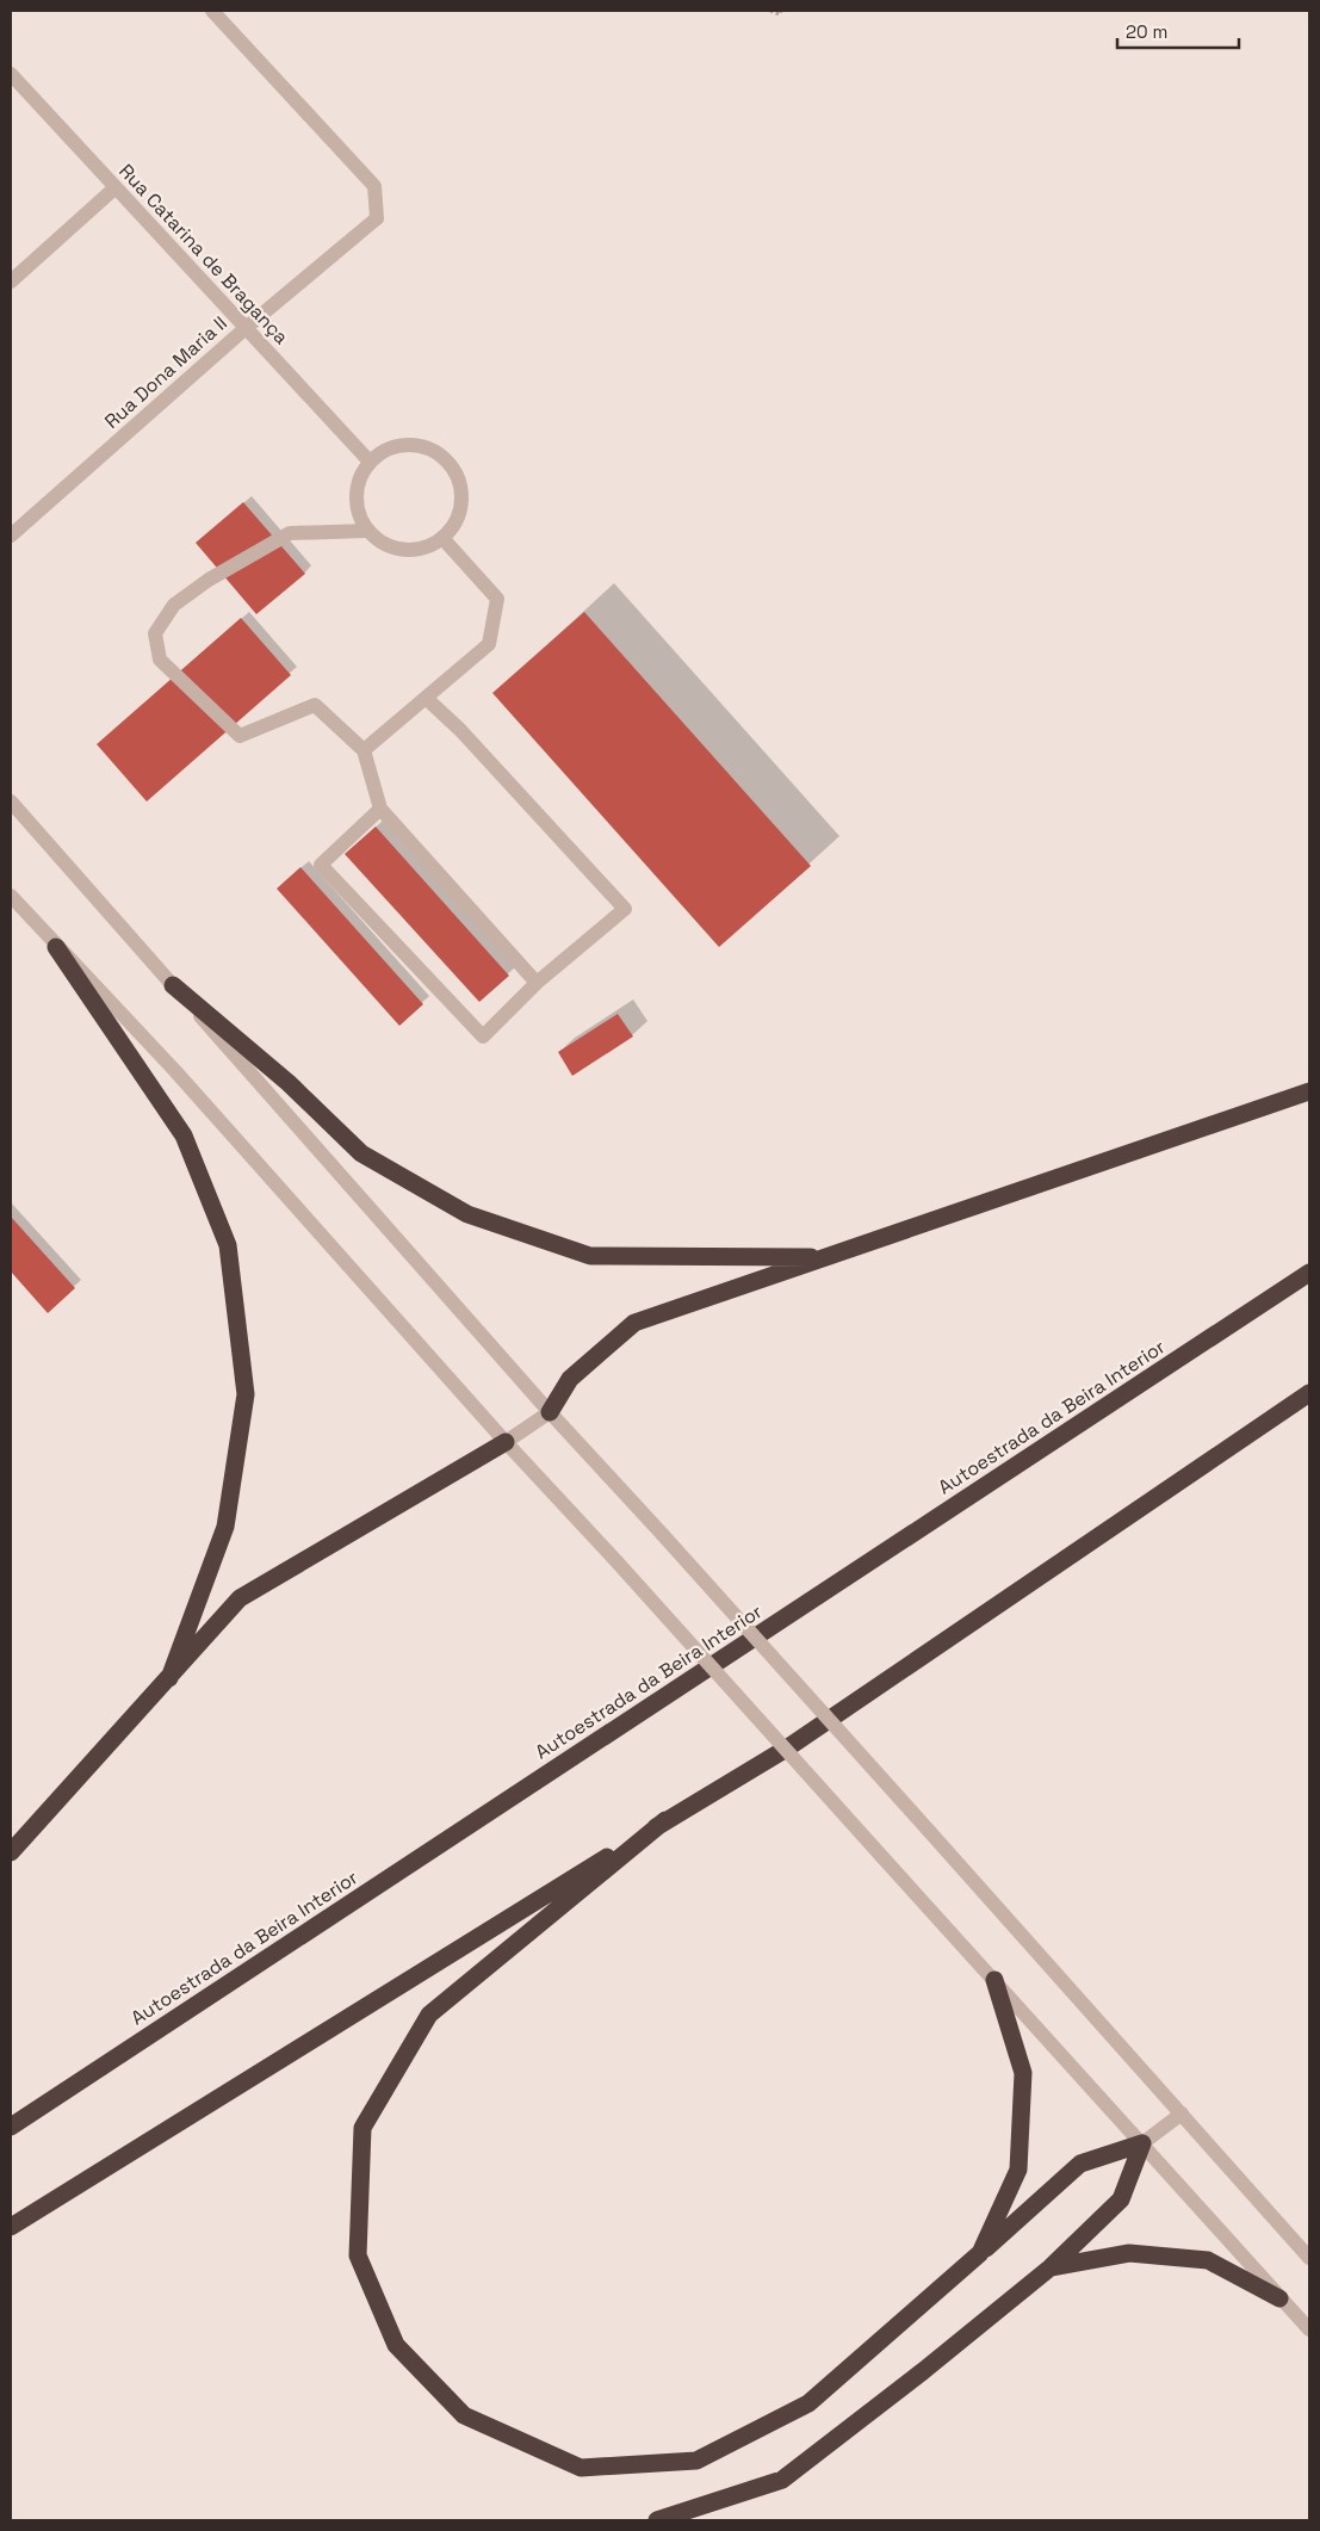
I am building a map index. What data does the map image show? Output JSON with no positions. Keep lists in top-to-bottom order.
{
  "streets": {
    "highway": ["Autoestrada da Beira Interior"],
    "street": ["Rua Catarina de Bragança", "Rua Dona Maria II"]
  },
  "crossings": [
    ["Rua Catarina de Bragança", "Rua Dona Maria II"]
  ],
  "scale_bar": "20 m"
}
